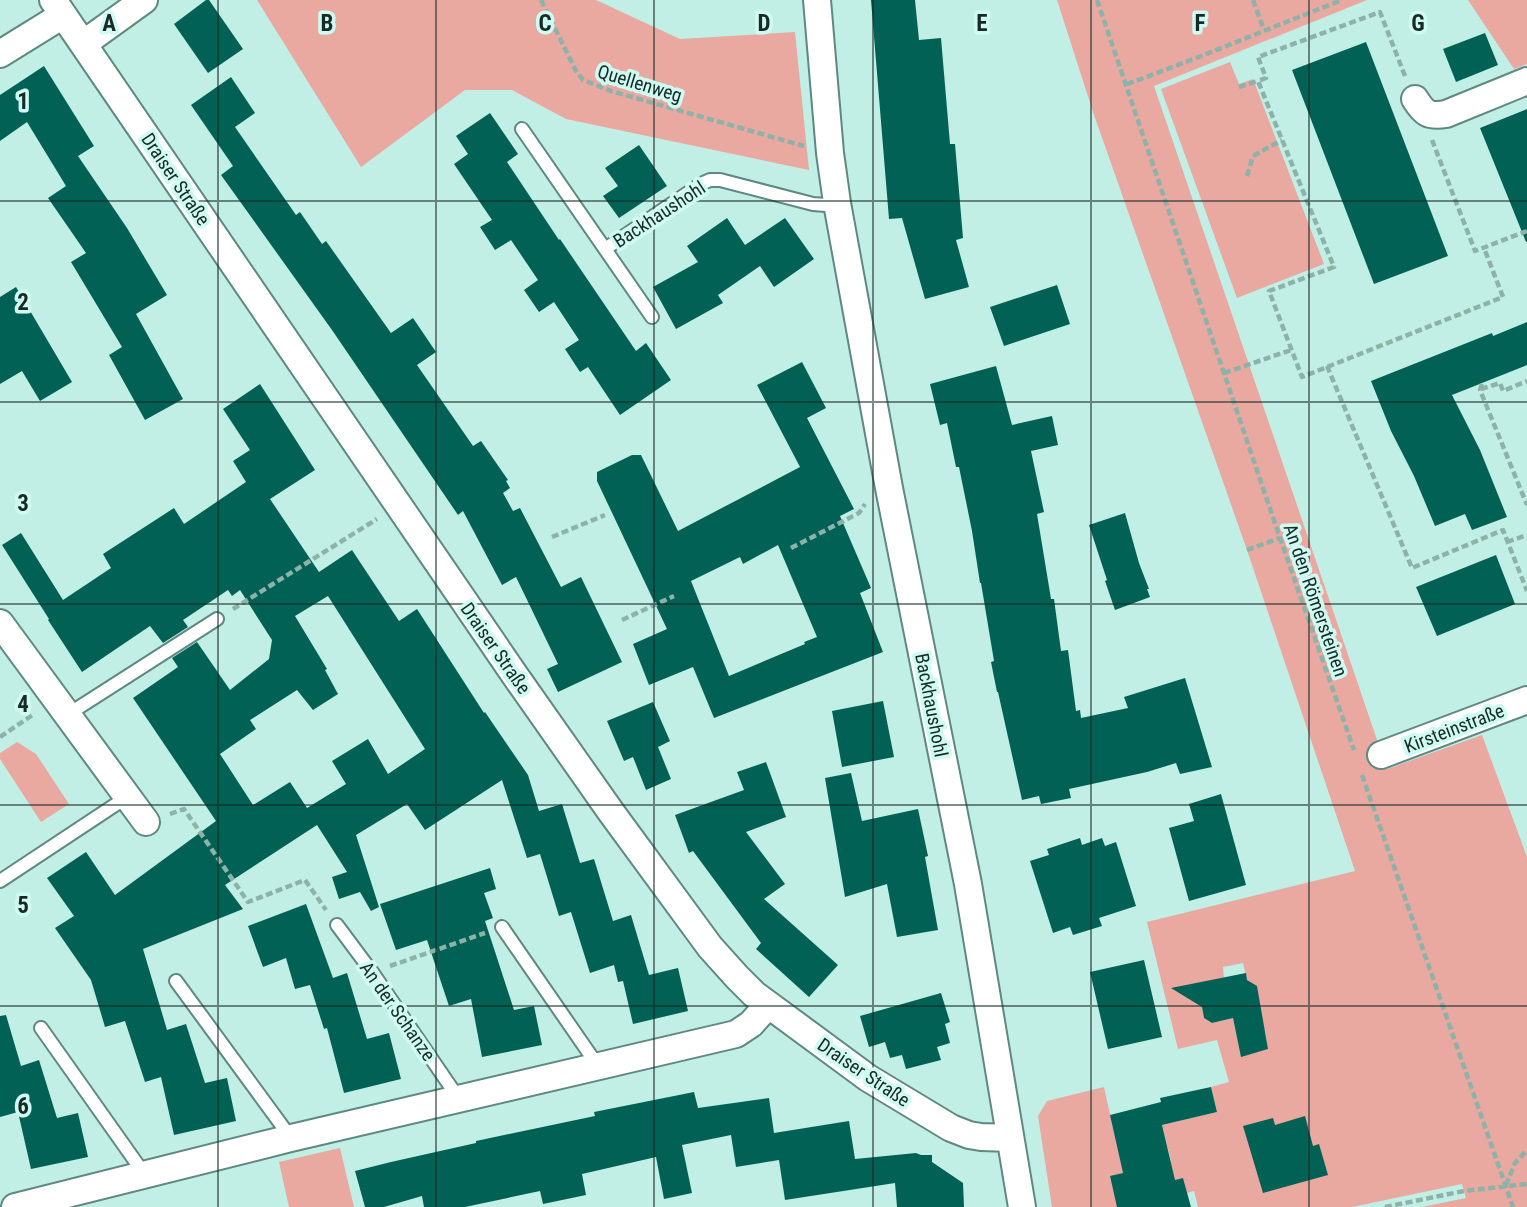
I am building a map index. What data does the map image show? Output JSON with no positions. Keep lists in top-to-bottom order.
{
  "streets": {
    "street": ["Draiser Straße", "Backhaushohl", "Kirsteinstraße"],
    "lane": ["An der Schanze"],
    "path": ["Quellenweg", "An den Römersteinen"]
  },
  "crossings": [
    ["Draiser Straße", "Backhaushohl"]
  ],
  "grid": {
    "columns": [
      "A",
      "B",
      "C",
      "D",
      "E",
      "F",
      "G"
    ],
    "rows": [
      "1",
      "2",
      "3",
      "4",
      "5",
      "6"
    ]
  }
}
